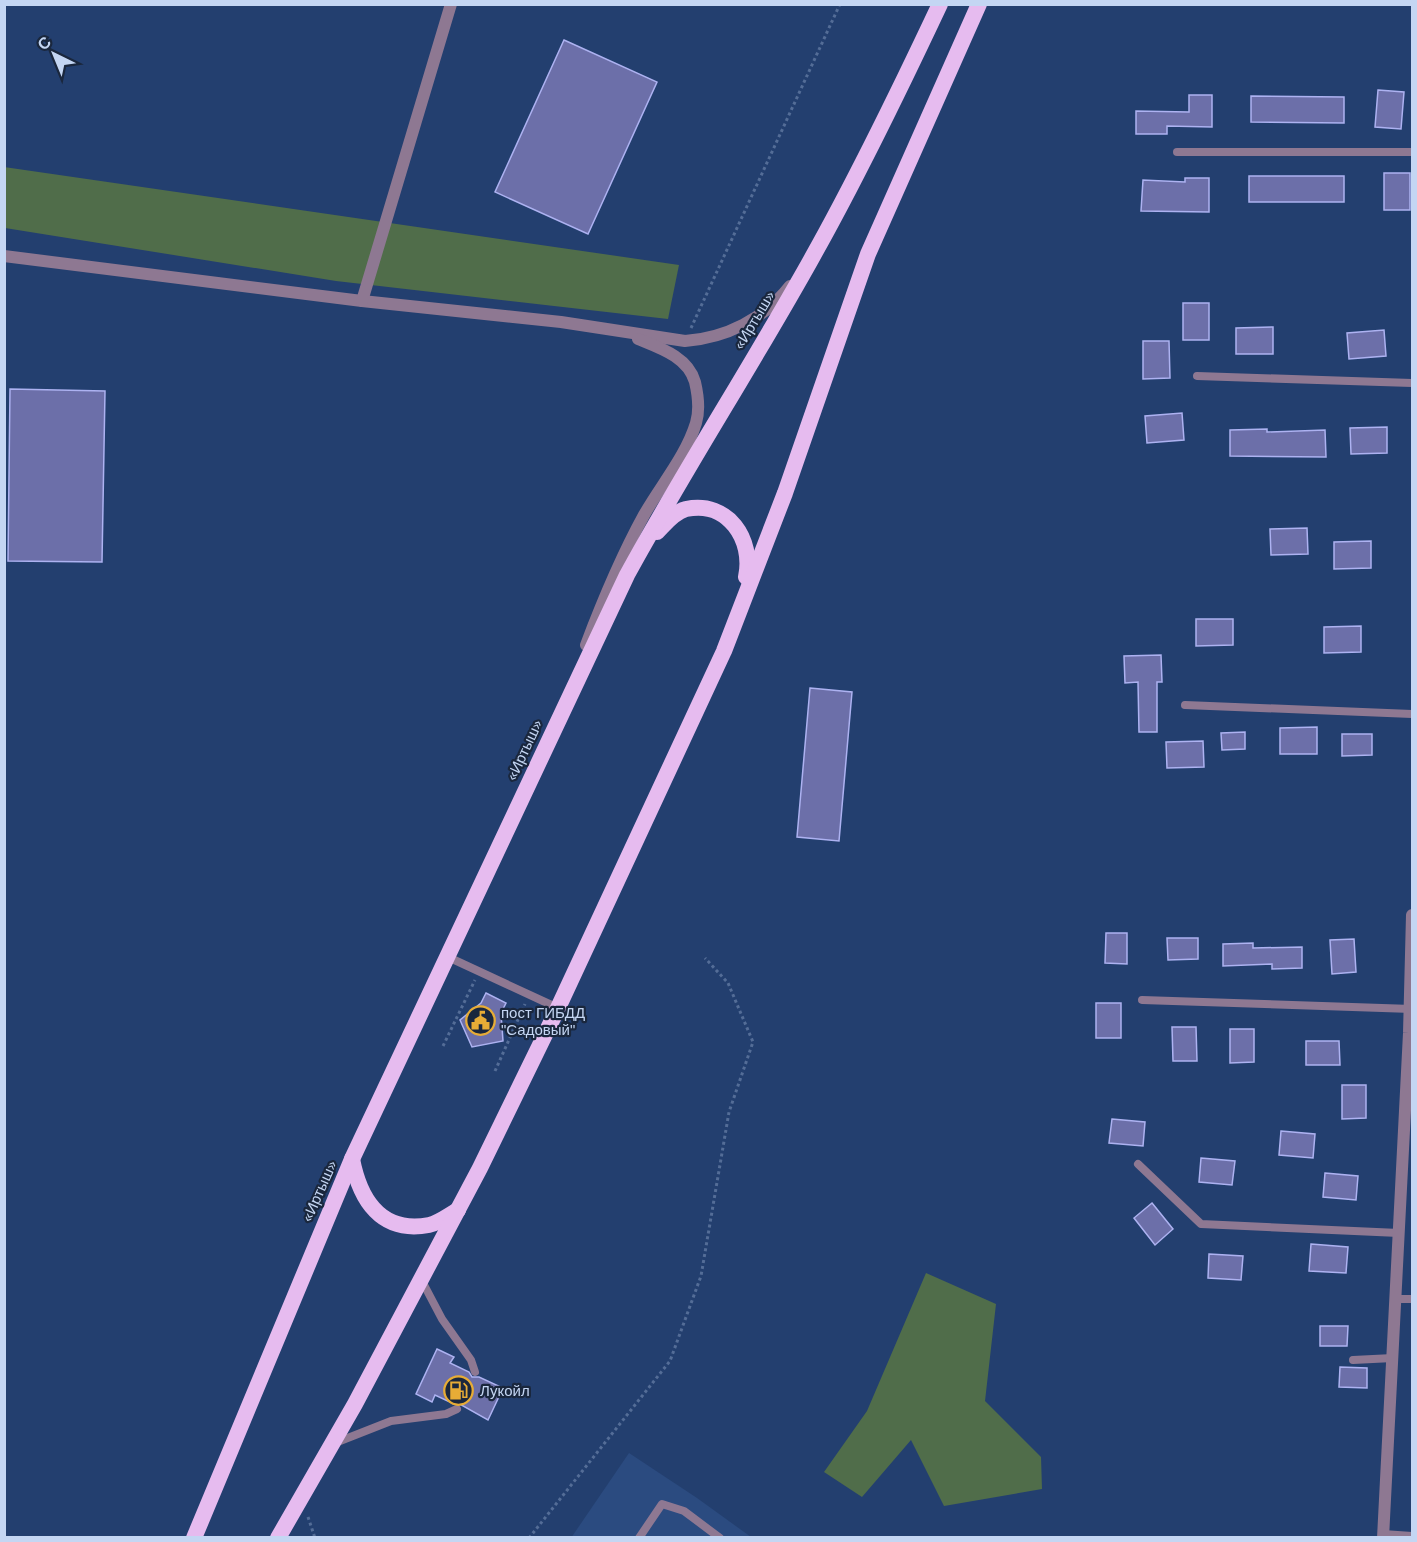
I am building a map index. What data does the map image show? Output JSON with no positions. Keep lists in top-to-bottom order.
{
  "streets": {
    "highway": ["«Иртыш»"]
  },
  "places": {
    "public building": ["пост ГИБДД \"Садовый\""],
    "fuel station": ["Лукойл"]
  },
  "north": "top left"
}
